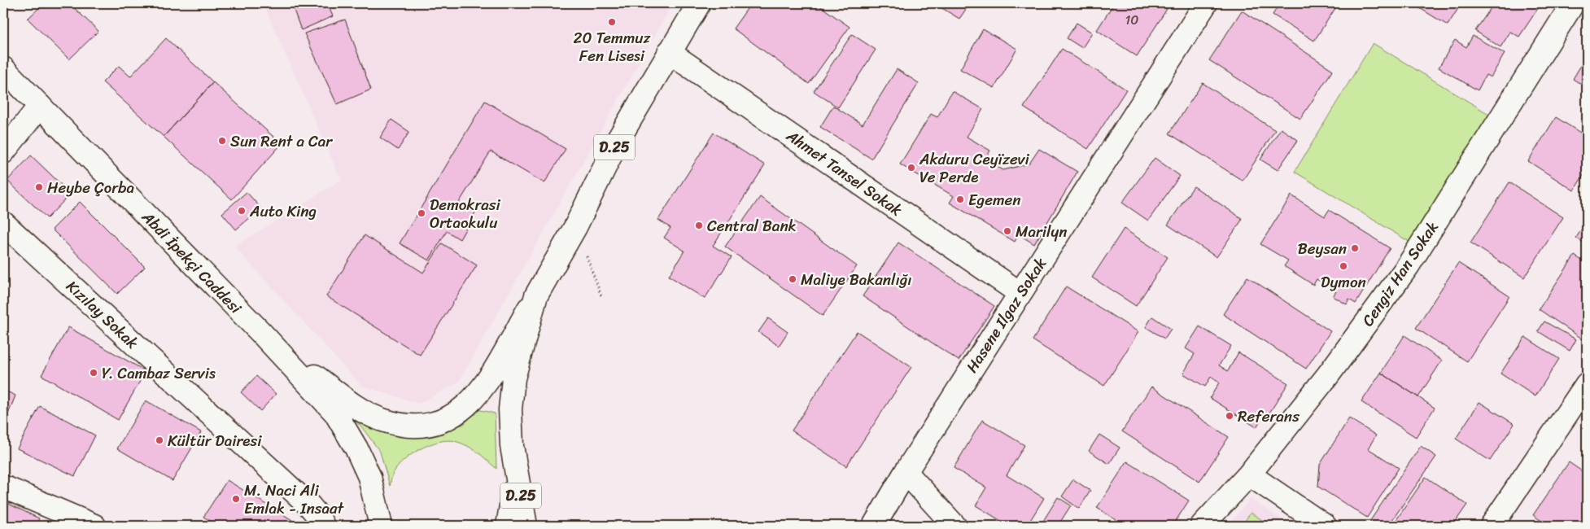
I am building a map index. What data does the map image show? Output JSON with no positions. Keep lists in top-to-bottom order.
{
  "streets": {
    "street": [
      "D.25",
      "Ahmet Tansel Sokak",
      "Abdi İpekçi Caddesi",
      "Cengiz Han Sokak",
      "Kızılay Sokak",
      "Hasene Ilgaz Sokak"
    ]
  },
  "crossings": [
    ["D.25", "Ahmet Tansel Sokak"],
    ["D.25", "Abdi İpekçi Caddesi"],
    ["Ahmet Tansel Sokak", "Hasene Ilgaz Sokak"]
  ],
  "places": [
    "20 Temmuz Fen Lisesi",
    "Sun Rent a Car",
    "Akduru Ceyïzevi Ve Perde",
    "Heybe Çorba",
    "Egemen",
    "Auto King",
    "Demokrasi Ortaokulu",
    "Central Bank",
    "Marilyn",
    "Beysan",
    "Dymon",
    "Maliye Bakanlığı",
    "Y. Cambaz Servis",
    "Referans",
    "Kültür Dairesi",
    "M. Naci Ali Emlak - Insaat"
  ],
  "house_numbers": ["10"]
}
